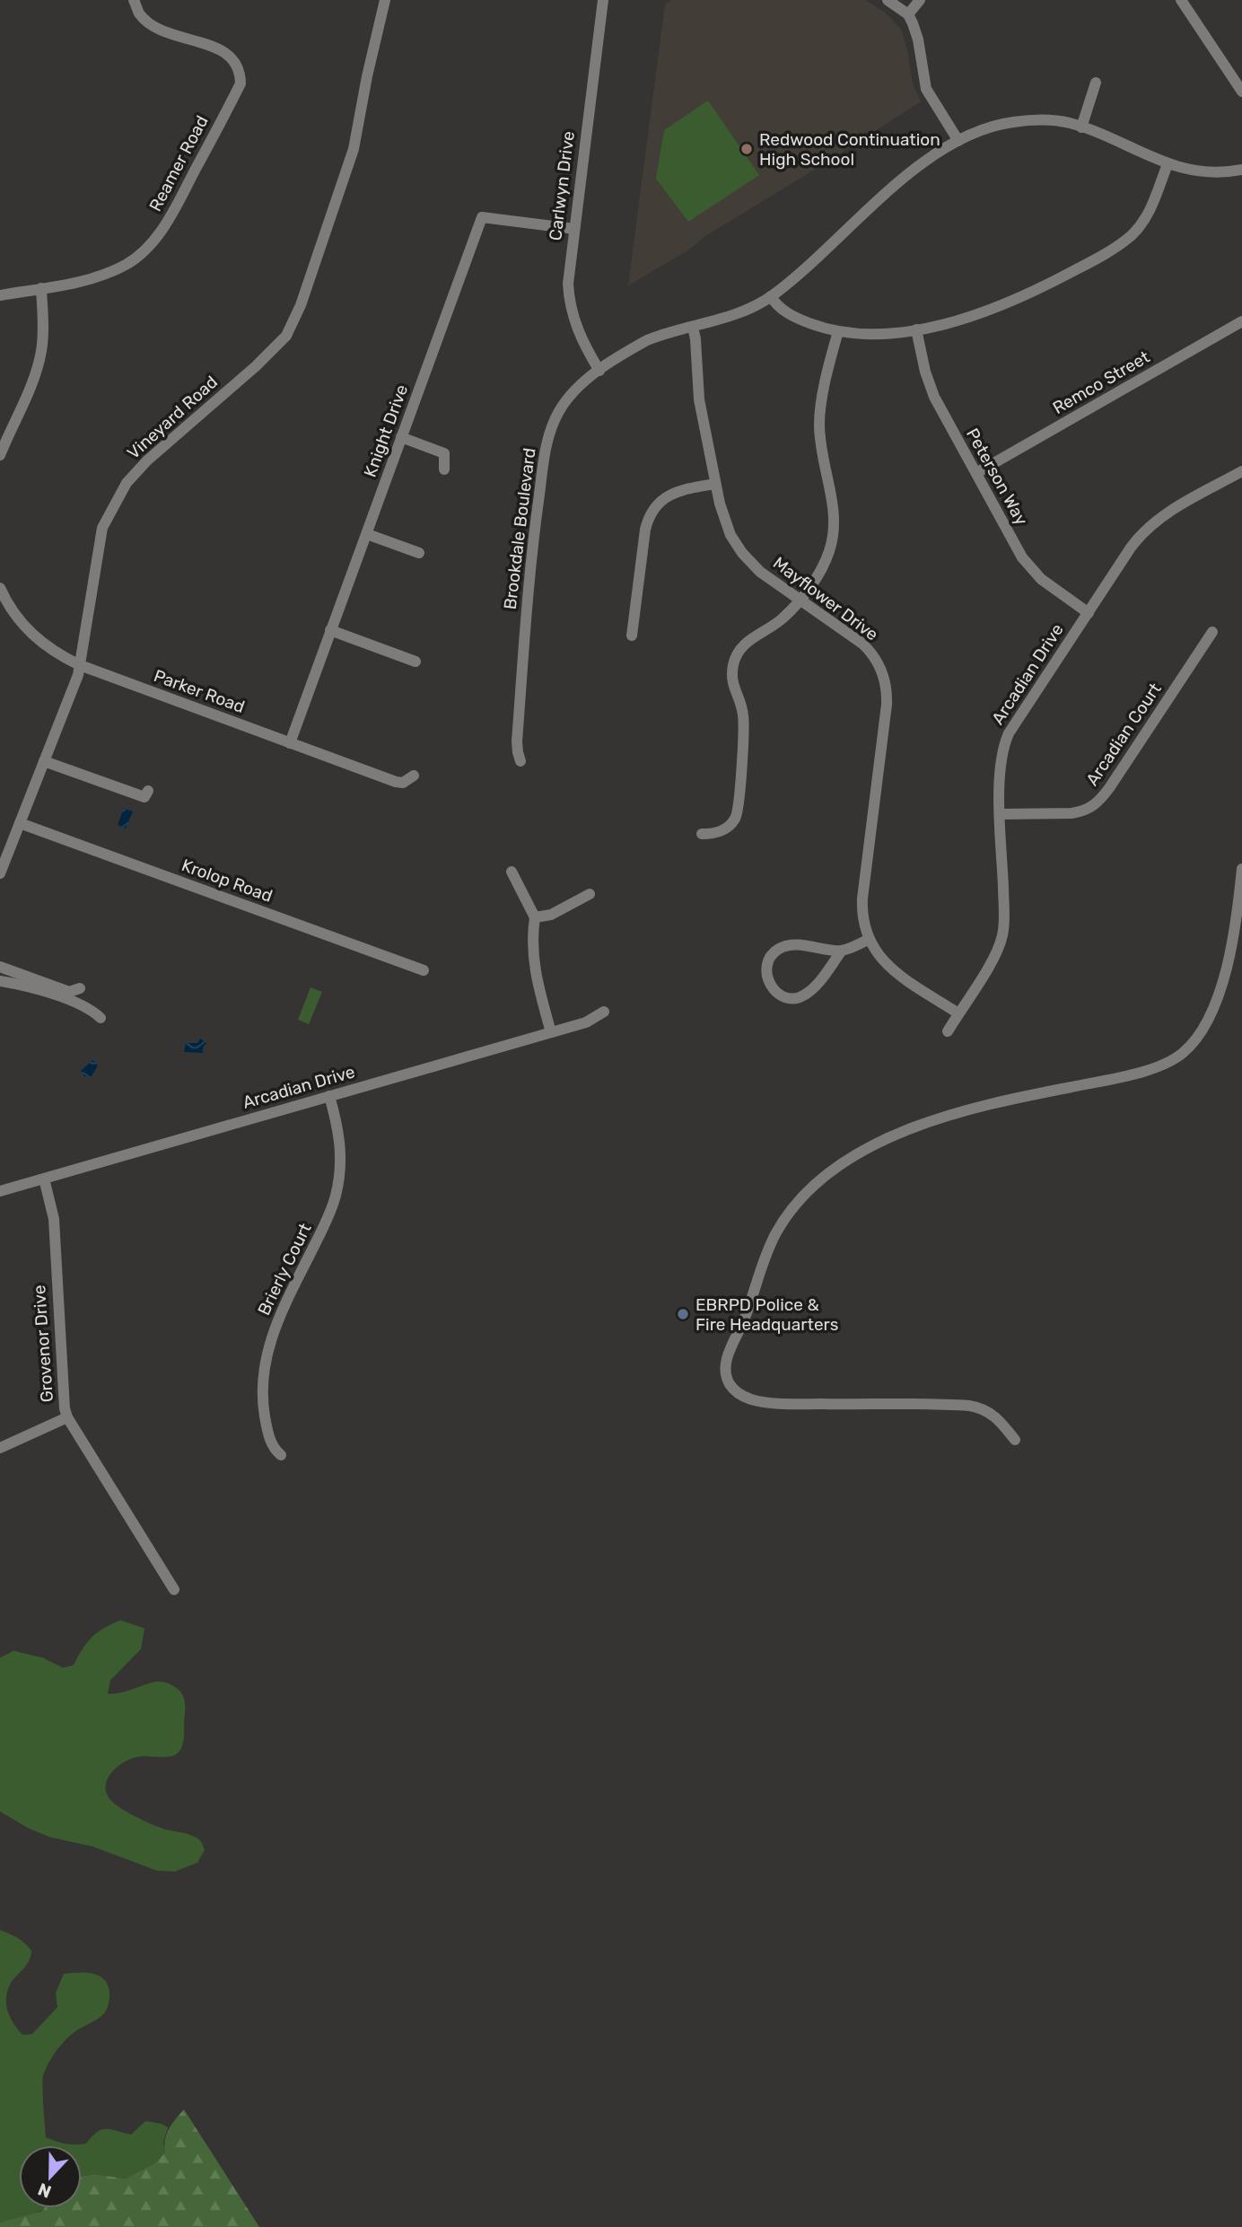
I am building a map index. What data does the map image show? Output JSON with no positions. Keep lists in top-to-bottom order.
{
  "streets": {
    "street": [
      "Reamer Road",
      "Carlwyn Drive",
      "Remco Street",
      "Vineyard Road",
      "Knight Drive",
      "Peterson Way",
      "Brookdale Boulevard",
      "Mayflower Drive",
      "Arcadian Drive",
      "Parker Road",
      "Arcadian Court",
      "Krolop Road",
      "Brierly Court",
      "Grovenor Drive"
    ]
  },
  "crossings": [
    ["Carlwyn Drive", "Knight Drive"],
    ["Carlwyn Drive", "Brookdale Boulevard"],
    ["Remco Street", "Peterson Way"],
    ["Vineyard Road", "Parker Road"],
    ["Vineyard Road", "Krolop Road"],
    ["Knight Drive", "Parker Road"],
    ["Peterson Way", "Arcadian Drive"],
    ["Brookdale Boulevard", "Mayflower Drive"],
    ["Mayflower Drive", "Arcadian Drive"],
    ["Arcadian Drive", "Arcadian Court"],
    ["Arcadian Drive", "Brierly Court"],
    ["Arcadian Drive", "Grovenor Drive"]
  ],
  "places": ["Redwood Continuation High School", "EBRPD Police & Fire Headquarters"],
  "north": "bottom"
}
